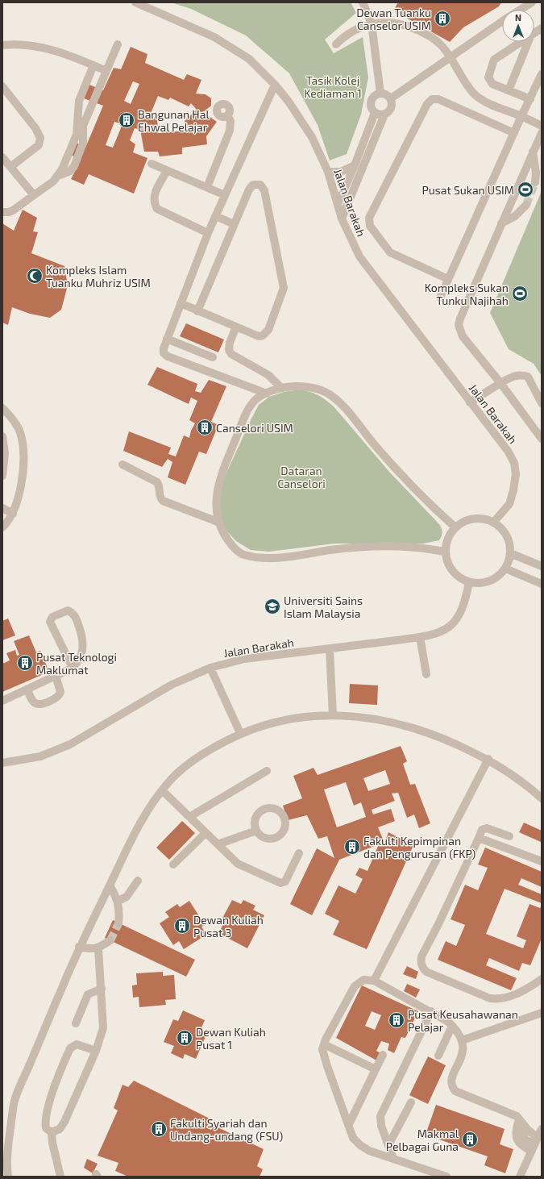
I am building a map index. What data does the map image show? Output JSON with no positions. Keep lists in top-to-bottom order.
{
  "streets": {
    "street": ["Jalan Barakah"]
  },
  "parks": ["Tasik Kolej Kediaman 1", "Dataran Canselori"],
  "places": {
    "building": [
      "Dewan Tuanku Canselor USIM",
      "Bangunan Hal Ehwal Pelajar",
      "Canselori USIM",
      "Pusat Teknologi Maklumat",
      "Fakulti Kepimpinan dan Pengurusan (FKP)",
      "Dewan Kuliah Pusat 3",
      "Pusat Keusahawanan Pelajar",
      "Dewan Kuliah Pusat 1",
      "Fakulti Syariah dan Undang-undang (FSU)",
      "Makmal Pelbagai Guna"
    ],
    "sports": ["Pusat Sukan USIM", "Kompleks Sukan Tunku Najihah"],
    "mosque": ["Kompleks Islam Tuanku Muhriz USIM"],
    "school or university": ["Universiti Sains Islam Malaysia"]
  },
  "north": "top"
}
